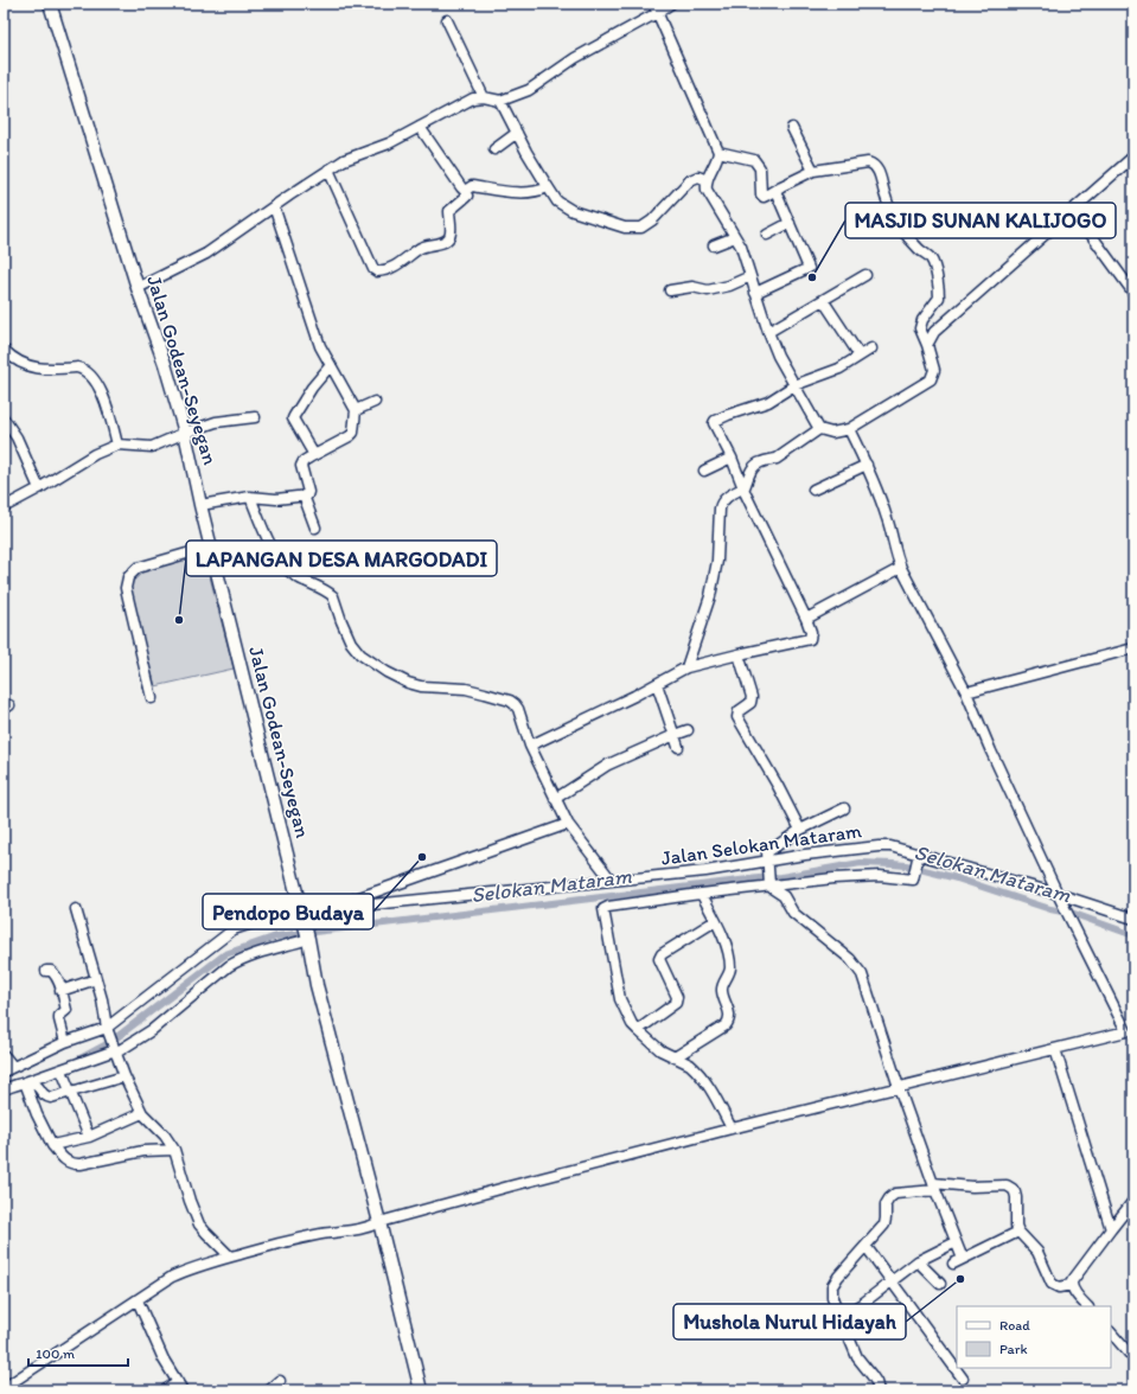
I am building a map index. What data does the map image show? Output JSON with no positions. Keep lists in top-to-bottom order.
{
  "streets": {
    "main road": ["Jalan Godean-Seyegan"],
    "street": ["Jalan Selokan Mataram"]
  },
  "crossings": [
    ["Jalan Godean-Seyegan", "Jalan Selokan Mataram"]
  ],
  "water": ["Selokan Mataram"],
  "places": [
    "MASJID SUNAN KALIJOGO",
    "LAPANGAN DESA MARGODADI",
    "Pendopo Budaya",
    "Mushola Nurul Hidayah"
  ],
  "legend": ["Road", "Park"],
  "scale_bar": "100 m"
}
